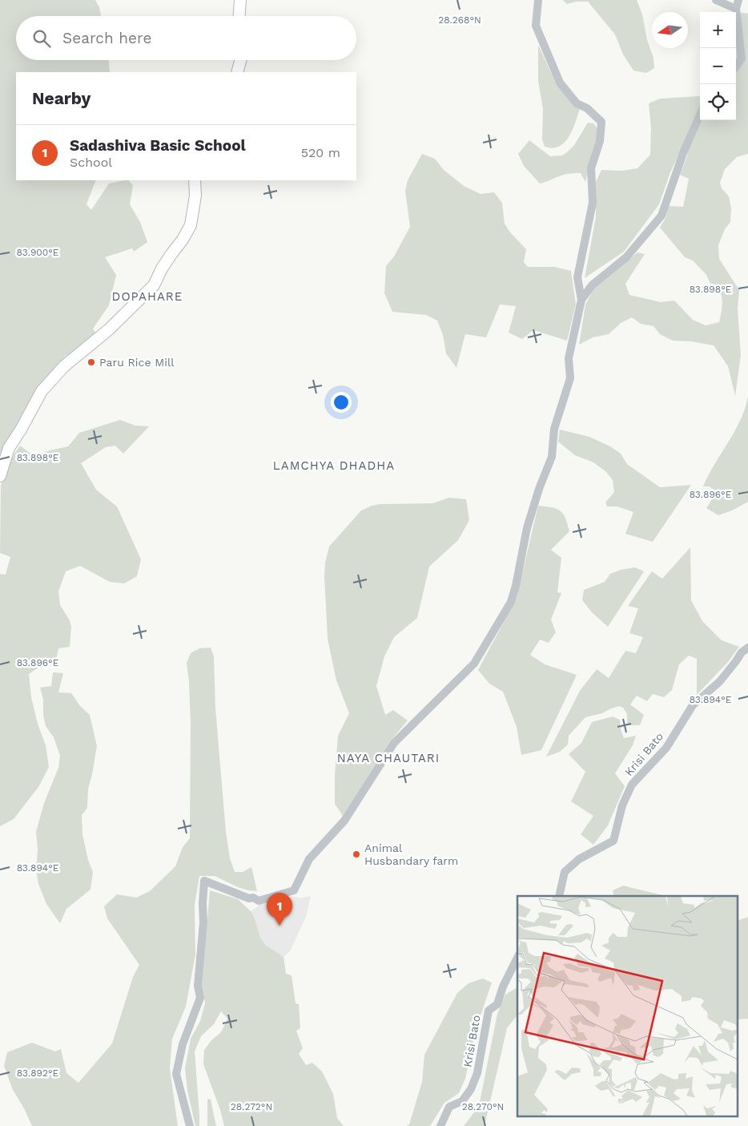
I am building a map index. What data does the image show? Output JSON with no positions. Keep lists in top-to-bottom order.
{
  "streets": {
    "street": ["Krisi Bato"]
  },
  "districts": ["DOPAHARE", "LAMCHYA DHADHA", "NAYA CHAUTARI"],
  "places": ["Paru Rice Mill", "Animal Husbandary farm"],
  "north": "left",
  "page": {
    "map_buttons": ["+", "−"],
    "search": "Search here",
    "heading": "Nearby",
    "list": [
      {
        "mark": "1",
        "name": "Sadashiva Basic School",
        "note": "School",
        "value": "520 m"
      }
    ],
    "pins": "1"
  },
  "coordinates": [
    "28.268°N",
    "83.900°E",
    "83.898°E",
    "83.896°E",
    "83.894°E",
    "83.892°E",
    "28.272°N",
    "28.270°N"
  ]
}
